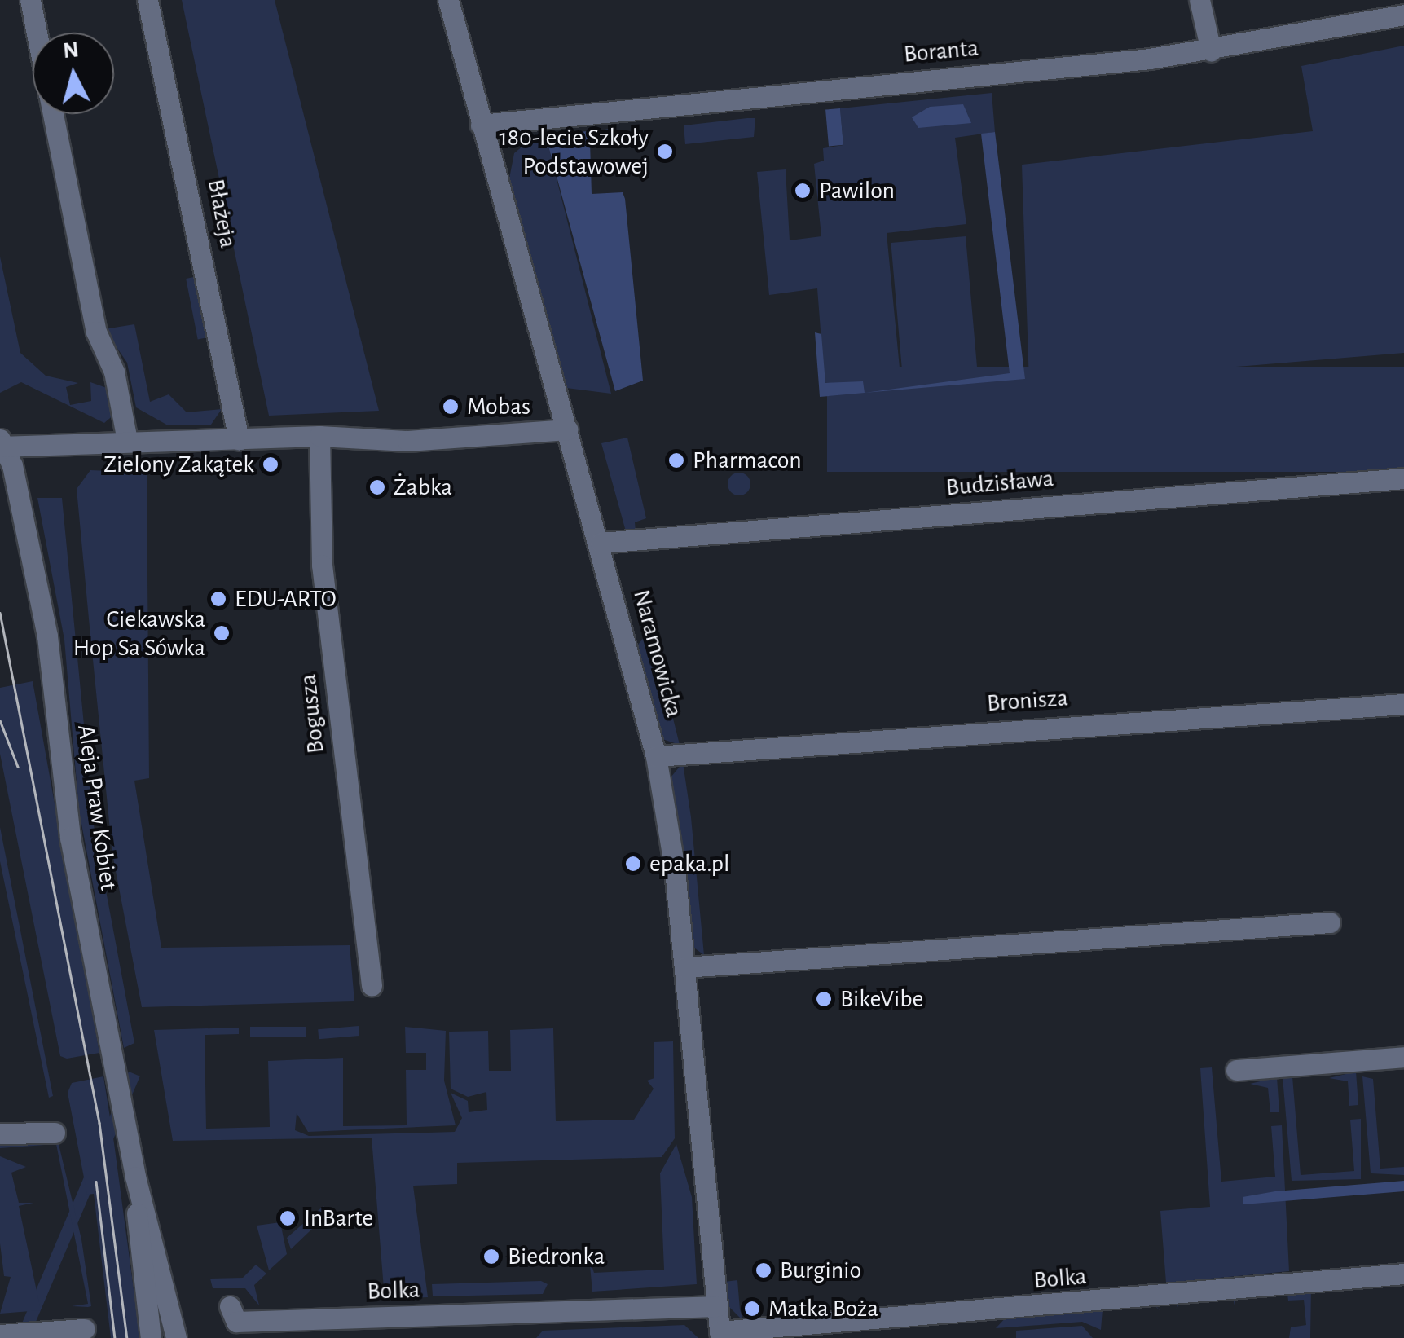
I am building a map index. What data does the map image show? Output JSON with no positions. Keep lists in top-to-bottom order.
{
  "streets": {
    "street": [
      "Boranta",
      "Błażeja",
      "Budzisława",
      "Naramowicka",
      "Bronisza",
      "Bogusza",
      "Aleja Praw Kobiet",
      "Bolka"
    ]
  },
  "crossings": [
    ["Boranta", "Naramowicka"],
    ["Budzisława", "Naramowicka"],
    ["Naramowicka", "Bronisza"],
    ["Naramowicka", "Bolka"]
  ],
  "places": [
    "180-lecie Szkoły Podstawowej",
    "Pawilon",
    "Mobas",
    "Pharmacon",
    "Zielony Zakątek",
    "Żabka",
    "EDU-ARTO",
    "Ciekawska Hop Sa Sówka",
    "epaka.pl",
    "BikeVibe",
    "InBarte",
    "Biedronka",
    "Burginio",
    "Matka Boża"
  ],
  "north": "top"
}
